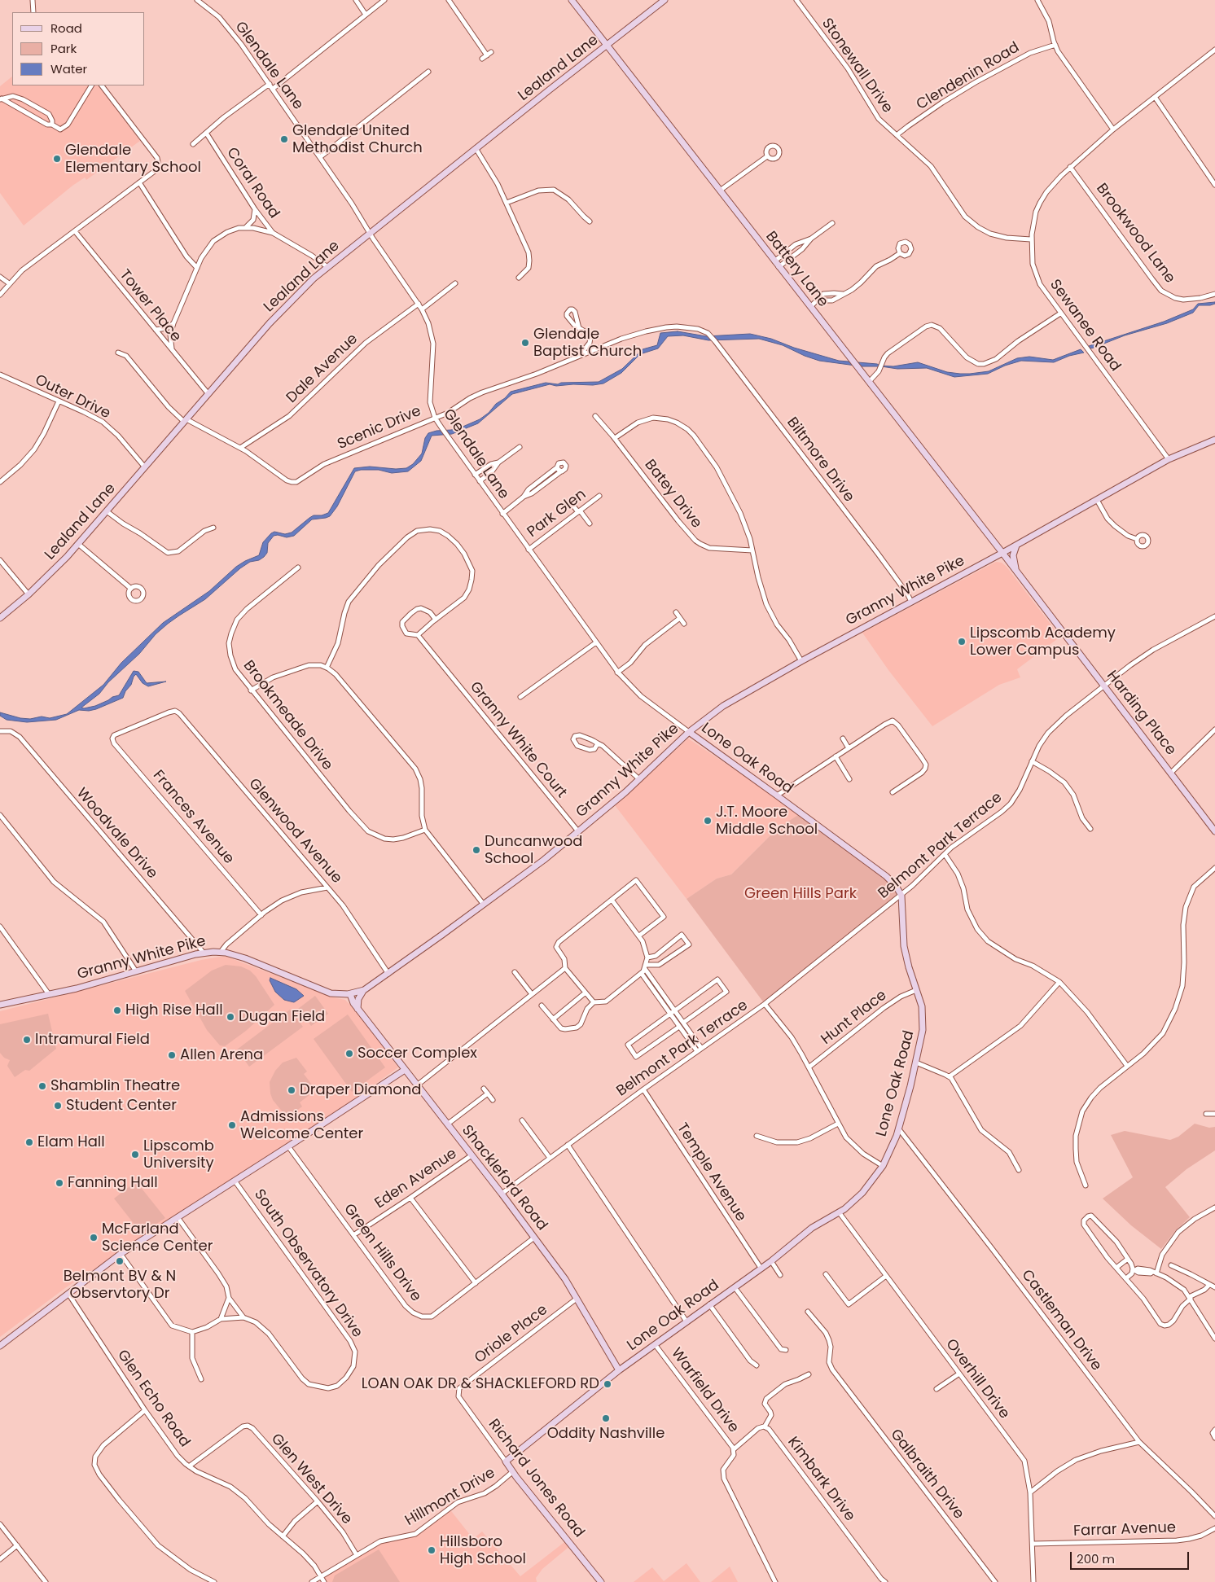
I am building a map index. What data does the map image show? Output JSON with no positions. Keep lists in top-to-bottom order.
{
  "streets": {
    "street": [
      "Glendale Lane",
      "Stonewall Drive",
      "Lealand Lane",
      "Clendenin Road",
      "Coral Road",
      "Brookwood Lane",
      "Battery Lane",
      "Tower Place",
      "Sewanee Road",
      "Dale Avenue",
      "Outer Drive",
      "Scenic Drive",
      "Biltmore Drive",
      "Batey Drive",
      "Park Glen",
      "Granny White Pike",
      "Harding Place",
      "Brookmeade Drive",
      "Granny White Court",
      "Lone Oak Road",
      "Frances Avenue",
      "Glenwood Avenue",
      "Woodvale Drive",
      "Belmont Park Terrace",
      "Hunt Place",
      "Temple Avenue",
      "Shackleford Road",
      "Eden Avenue",
      "Green Hills Drive",
      "South Observatory Drive",
      "Castleman Drive",
      "Oriole Place",
      "Overhill Drive",
      "Warfield Drive",
      "Glen Echo Road",
      "Galbraith Drive",
      "Richard Jones Road",
      "Glen West Drive",
      "Kimbark Drive",
      "Hillmont Drive",
      "Farrar Avenue"
    ]
  },
  "crossings": [
    ["Glendale Lane", "Lealand Lane"],
    ["Glendale Lane", "Dale Avenue"],
    ["Glendale Lane", "Scenic Drive"],
    ["Glendale Lane", "Park Glen"],
    ["Glendale Lane", "Granny White Pike"],
    ["Glendale Lane", "Lone Oak Road"],
    ["Stonewall Drive", "Clendenin Road"],
    ["Stonewall Drive", "Sewanee Road"],
    ["Lealand Lane", "Coral Road"],
    ["Lealand Lane", "Battery Lane"],
    ["Lealand Lane", "Tower Place"],
    ["Lealand Lane", "Outer Drive"],
    ["Brookwood Lane", "Sewanee Road"],
    ["Battery Lane", "Granny White Pike"],
    ["Battery Lane", "Harding Place"],
    ["Sewanee Road", "Granny White Pike"],
    ["Dale Avenue", "Scenic Drive"],
    ["Scenic Drive", "Biltmore Drive"],
    ["Biltmore Drive", "Granny White Pike"],
    ["Granny White Pike", "Harding Place"],
    ["Granny White Pike", "Granny White Court"],
    ["Granny White Pike", "Lone Oak Road"],
    ["Granny White Pike", "Glenwood Avenue"],
    ["Granny White Pike", "Woodvale Drive"],
    ["Granny White Pike", "Shackleford Road"],
    ["Harding Place", "Belmont Park Terrace"],
    ["Lone Oak Road", "Belmont Park Terrace"],
    ["Lone Oak Road", "Hunt Place"],
    ["Lone Oak Road", "Temple Avenue"],
    ["Lone Oak Road", "Shackleford Road"],
    ["Lone Oak Road", "Castleman Drive"],
    ["Lone Oak Road", "Overhill Drive"],
    ["Lone Oak Road", "Warfield Drive"],
    ["Lone Oak Road", "Richard Jones Road"],
    ["Frances Avenue", "Glenwood Avenue"],
    ["Belmont Park Terrace", "Temple Avenue"],
    ["Belmont Park Terrace", "Shackleford Road"],
    ["Shackleford Road", "Eden Avenue"],
    ["Shackleford Road", "Green Hills Drive"],
    ["Shackleford Road", "Oriole Place"],
    ["Eden Avenue", "Green Hills Drive"],
    ["Oriole Place", "Richard Jones Road"],
    ["Overhill Drive", "Farrar Avenue"],
    ["Glen Echo Road", "Glen West Drive"],
    ["Glen Echo Road", "Hillmont Drive"],
    ["Richard Jones Road", "Hillmont Drive"],
    ["Glen West Drive", "Hillmont Drive"]
  ],
  "parks": ["Green Hills Park"],
  "places": [
    "Glendale United Methodist Church",
    "Glendale Elementary School",
    "Glendale Baptist Church",
    "Lipscomb Academy Lower Campus",
    "J.T. Moore Middle School",
    "Duncanwood School",
    "High Rise Hall",
    "Dugan Field",
    "Intramural Field",
    "Soccer Complex",
    "Allen Arena",
    "Shamblin Theatre",
    "Draper Diamond",
    "Student Center",
    "Admissions Welcome Center",
    "Elam Hall",
    "Lipscomb University",
    "Fanning Hall",
    "McFarland Science Center",
    "Belmont BV & N Observtory Dr",
    "LOAN OAK DR & SHACKLEFORD RD",
    "Oddity Nashville",
    "Hillsboro High School"
  ],
  "legend": ["Road", "Park", "Water"],
  "scale_bar": "200 m"
}
